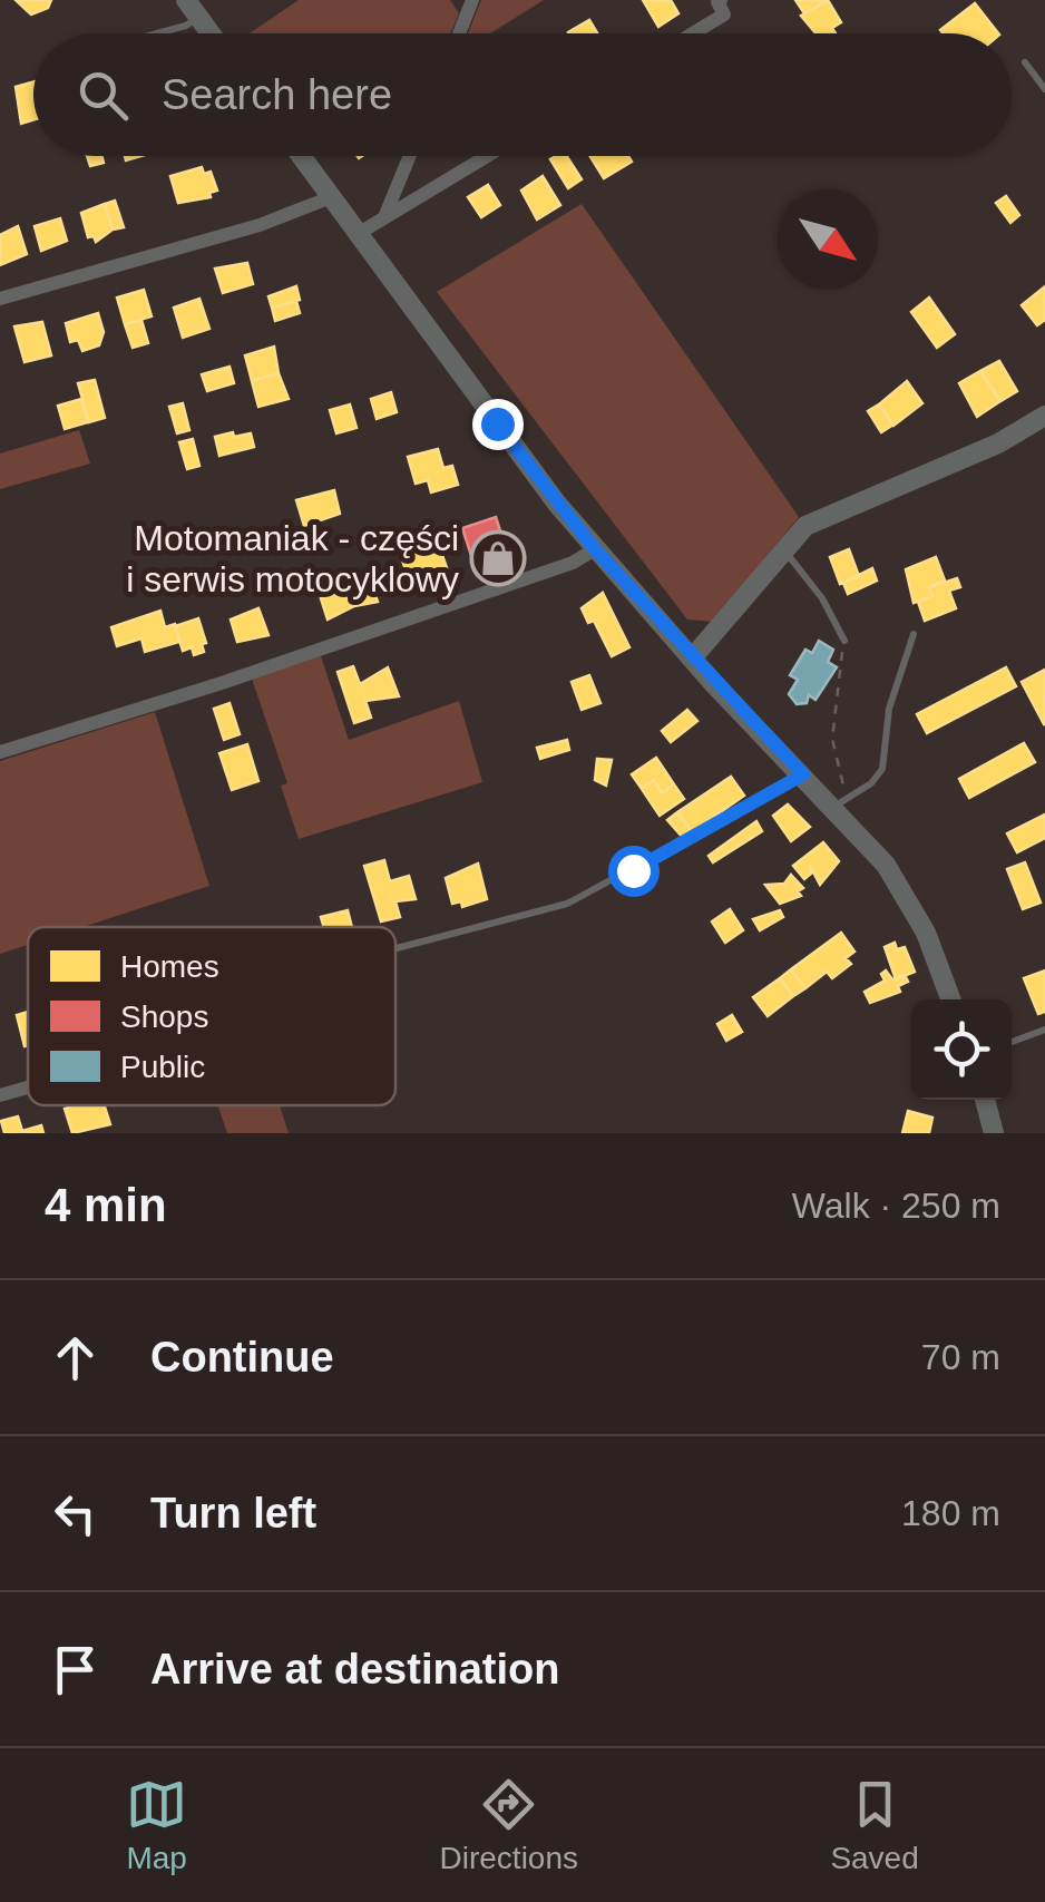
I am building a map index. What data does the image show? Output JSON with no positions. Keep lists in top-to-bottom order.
{
  "places": {
    "shop": ["Motomaniak - części i serwis motocyklowy"]
  },
  "legend": ["Homes", "Shops", "Public"],
  "north": "bottom right",
  "page": {
    "search": "Search here",
    "heading": ["4 min", "Walk · 250 m"],
    "list": [
      ["Continue", "70 m"],
      ["Turn left", "180 m"],
      "Arrive at destination"
    ],
    "nav": ["Map", "Directions", "Saved"]
  }
}
